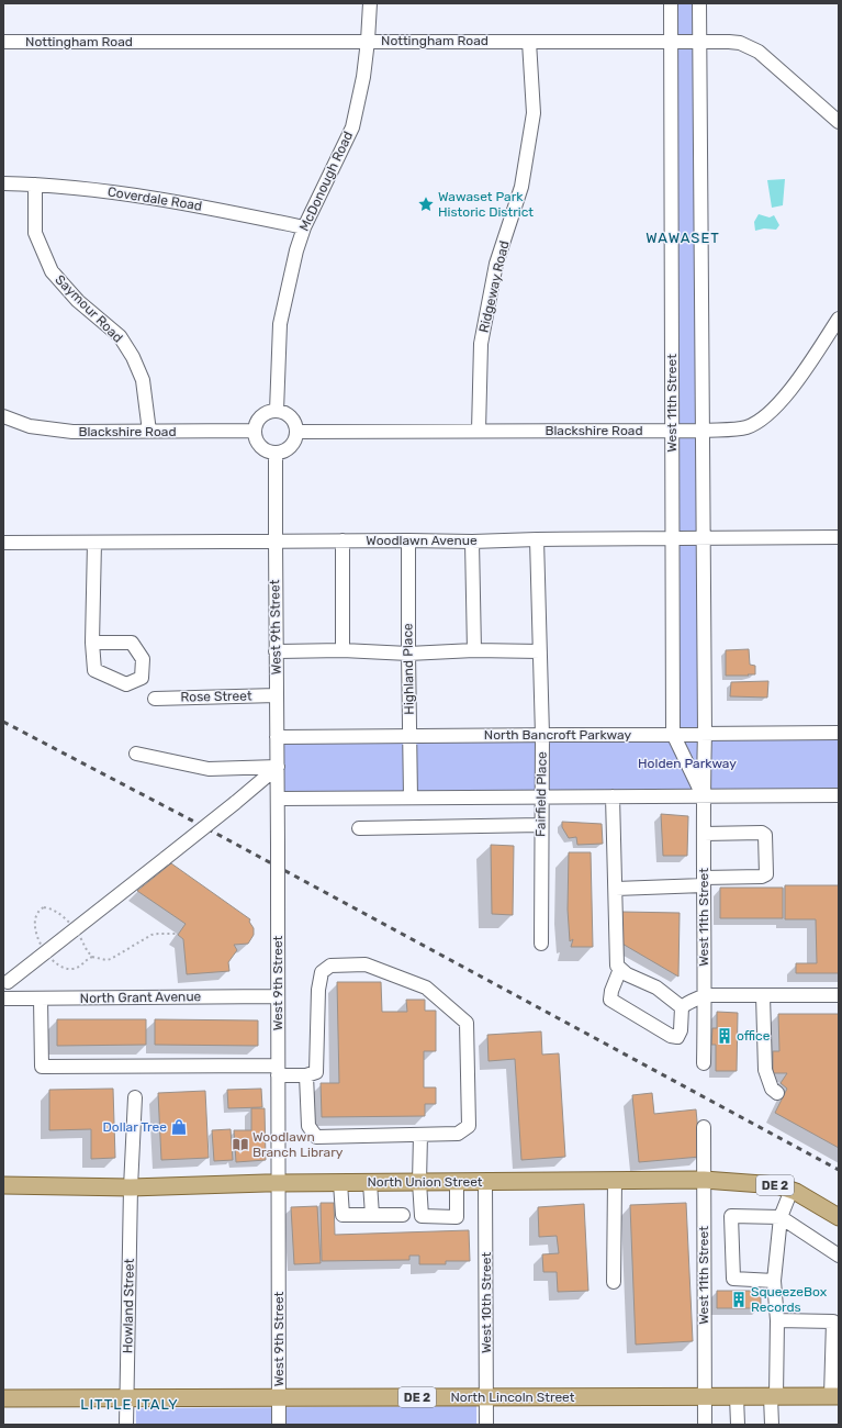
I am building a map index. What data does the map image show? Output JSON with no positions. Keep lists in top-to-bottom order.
{
  "streets": {
    "main road": ["North Union Street", "DE 2", "North Lincoln Street"],
    "street": [
      "Nottingham Road",
      "McDonough Road",
      "Coverdale Road",
      "Ridgeway Road",
      "Saymour Road",
      "West 11th Street",
      "Blackshire Road",
      "Woodlawn Avenue",
      "West 9th Street",
      "Highland Place",
      "Rose Street",
      "North Bancroft Parkway",
      "Fairfield Place",
      "North Grant Avenue",
      "West 10th Street",
      "Howland Street"
    ]
  },
  "crossings": [
    ["Nottingham Road", "McDonough Road"],
    ["Nottingham Road", "Ridgeway Road"],
    ["Nottingham Road", "West 11th Street"],
    ["McDonough Road", "Coverdale Road"],
    ["McDonough Road", "Blackshire Road"],
    ["Coverdale Road", "Saymour Road"],
    ["Ridgeway Road", "Blackshire Road"],
    ["Saymour Road", "Blackshire Road"],
    ["West 11th Street", "Blackshire Road"],
    ["West 11th Street", "Woodlawn Avenue"],
    ["West 11th Street", "North Bancroft Parkway"],
    ["West 11th Street", "North Union Street"],
    ["West 11th Street", "North Lincoln Street"],
    ["Woodlawn Avenue", "West 9th Street"],
    ["Woodlawn Avenue", "Highland Place"],
    ["Woodlawn Avenue", "Fairfield Place"],
    ["West 9th Street", "Rose Street"],
    ["West 9th Street", "North Bancroft Parkway"],
    ["West 9th Street", "North Grant Avenue"],
    ["West 9th Street", "North Union Street"],
    ["West 9th Street", "North Lincoln Street"],
    ["Highland Place", "North Bancroft Parkway"],
    ["North Bancroft Parkway", "Fairfield Place"],
    ["North Union Street", "West 10th Street"],
    ["North Union Street", "Howland Street"],
    ["West 10th Street", "North Lincoln Street"],
    ["Howland Street", "North Lincoln Street"]
  ],
  "districts": ["WAWASET", "LITTLE ITALY"],
  "parks": ["Holden Parkway"],
  "places": {
    "place": ["Wawaset Park Historic District"],
    "building": ["office", "SqueezeBox Records"],
    "shop": ["Dollar Tree"],
    "library": ["Woodlawn Branch Library"]
  }
}
